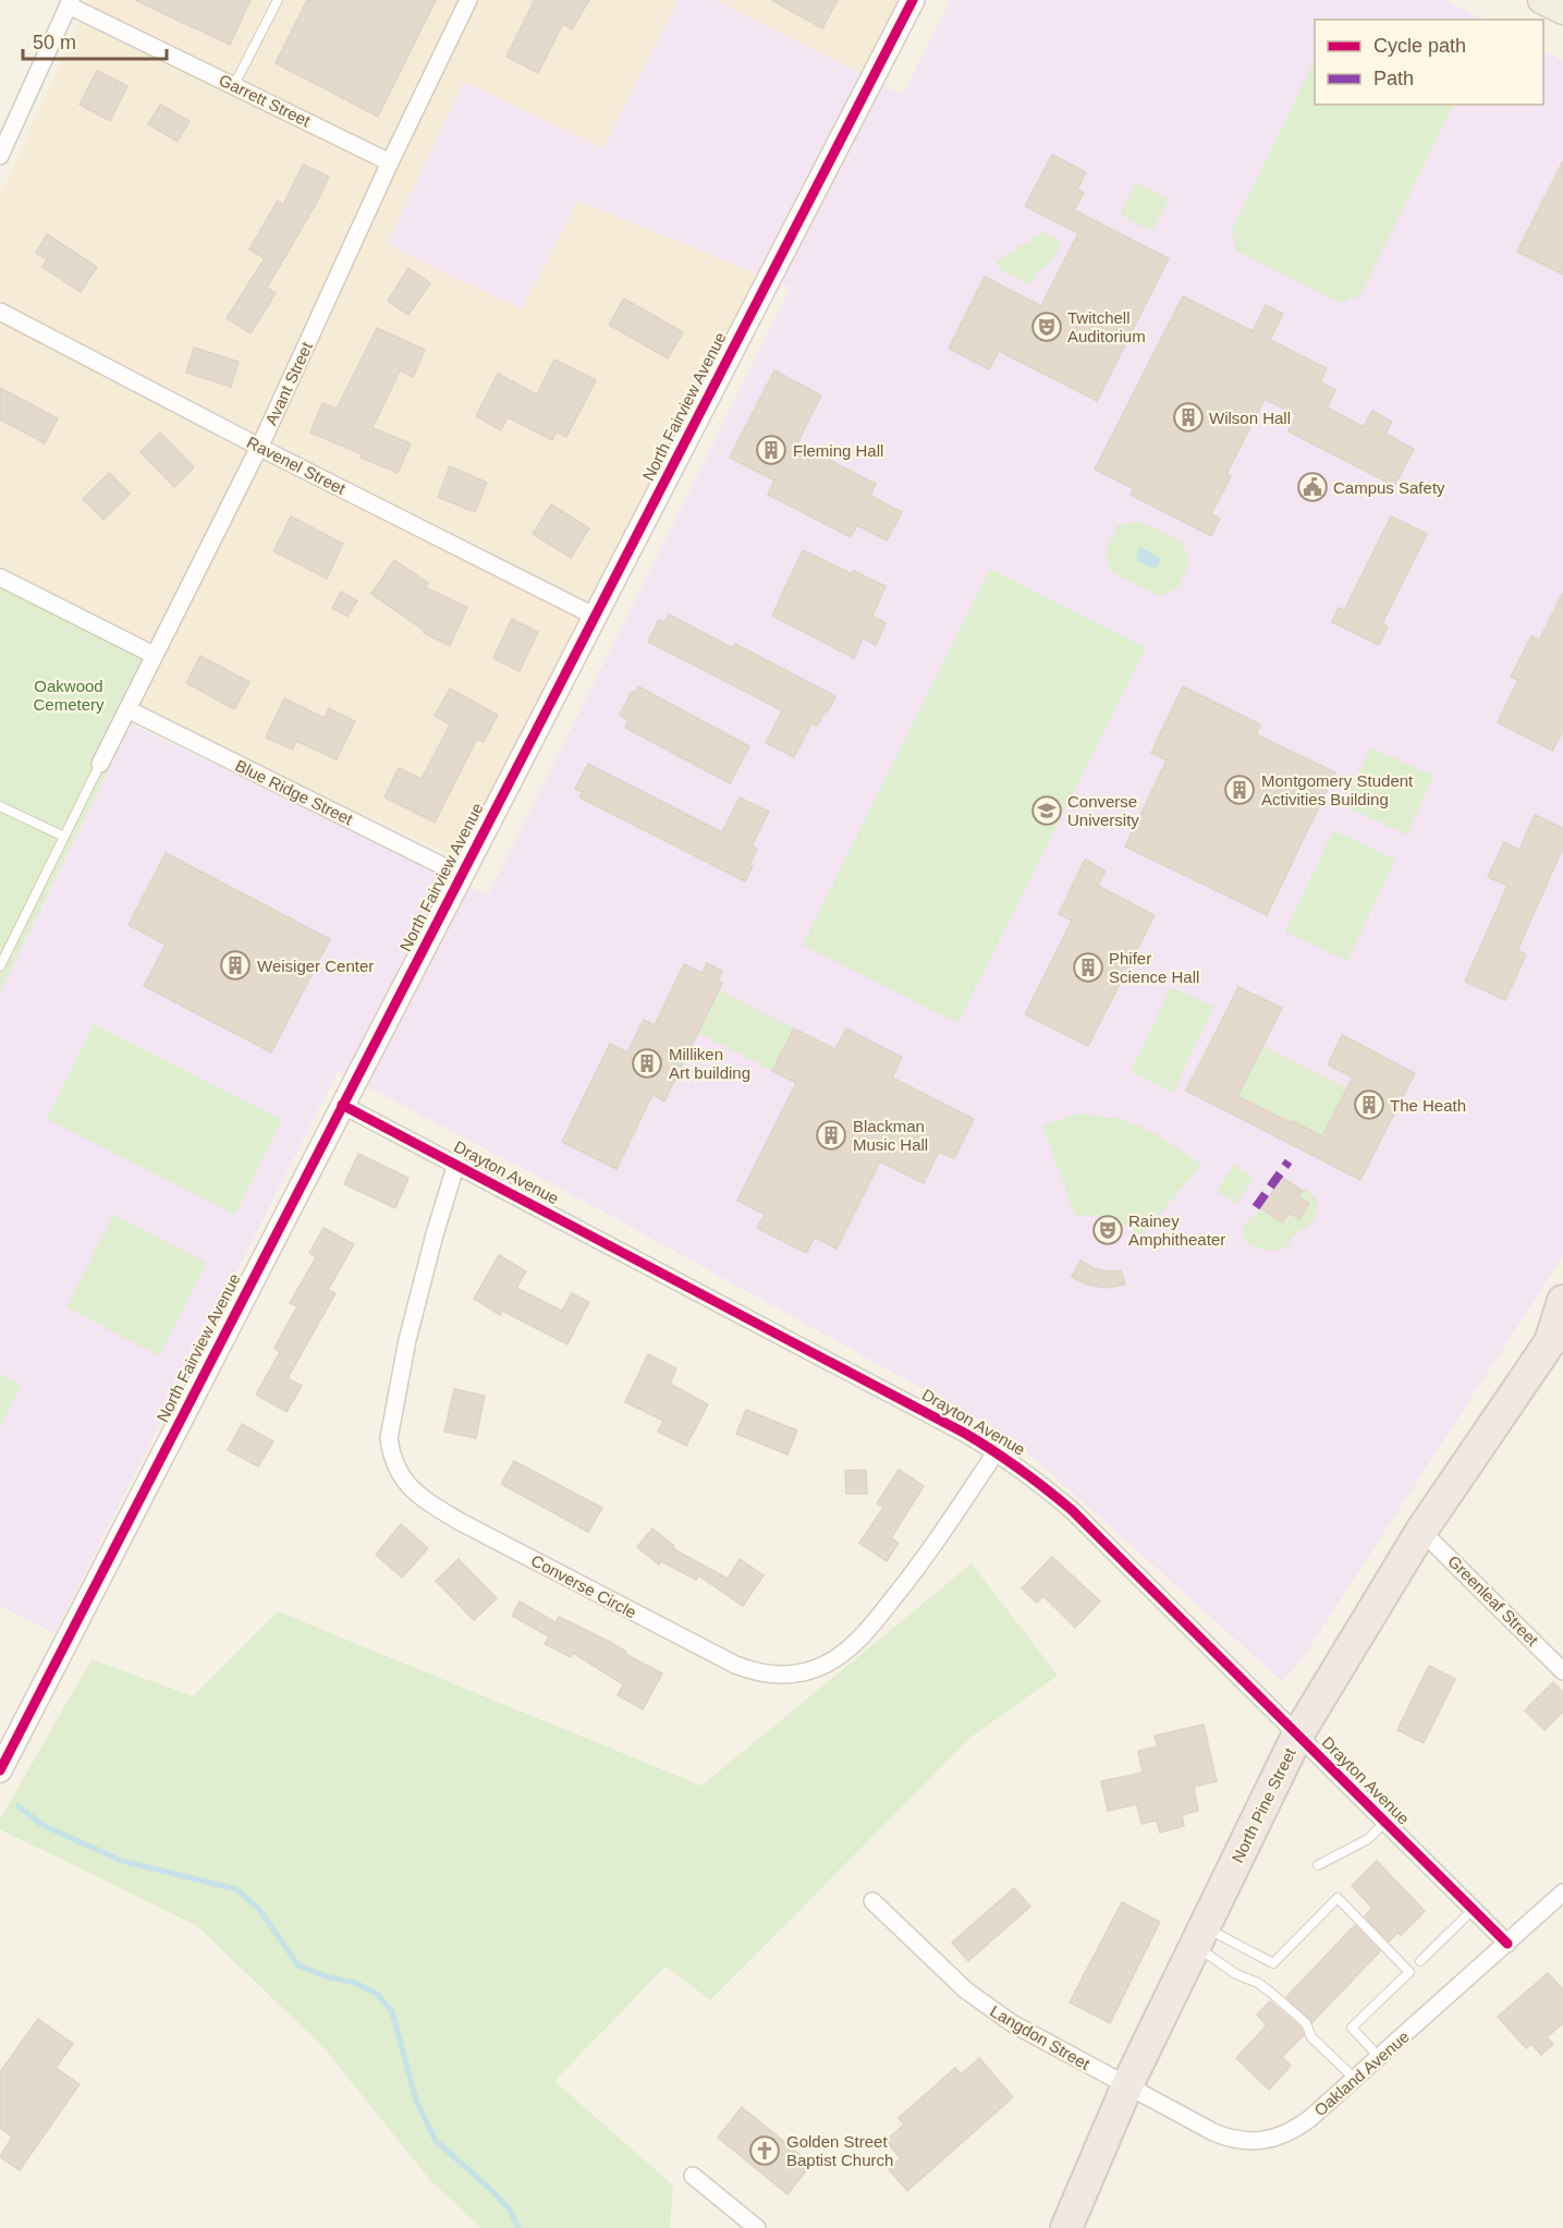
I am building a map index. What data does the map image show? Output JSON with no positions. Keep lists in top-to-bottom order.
{
  "streets": {
    "highway": ["North Pine Street"],
    "street": [
      "Garrett Street",
      "Avant Street",
      "North Fairview Avenue",
      "Ravenel Street",
      "Blue Ridge Street",
      "Drayton Avenue",
      "Converse Circle",
      "Greenleaf Street",
      "Langdon Street",
      "Oakland Avenue"
    ]
  },
  "crossings": [
    ["Garrett Street", "Avant Street"],
    ["Avant Street", "Ravenel Street"],
    ["Avant Street", "Blue Ridge Street"],
    ["North Fairview Avenue", "Ravenel Street"],
    ["North Fairview Avenue", "Blue Ridge Street"],
    ["North Fairview Avenue", "Drayton Avenue"],
    ["Drayton Avenue", "Converse Circle"],
    ["Drayton Avenue", "North Pine Street"],
    ["Drayton Avenue", "Oakland Avenue"],
    ["Greenleaf Street", "North Pine Street"],
    ["North Pine Street", "Langdon Street"],
    ["North Pine Street", "Oakland Avenue"],
    ["Langdon Street", "Oakland Avenue"]
  ],
  "parks": ["Oakwood Cemetery"],
  "places": {
    "theatre": ["Twitchell Auditorium", "Rainey Amphitheater"],
    "building": [
      "Wilson Hall",
      "Fleming Hall",
      "Montgomery Student Activities Building",
      "Weisiger Center",
      "Phifer Science Hall",
      "Milliken Art building",
      "The Heath",
      "Blackman Music Hall"
    ],
    "public building": ["Campus Safety"],
    "school or university": ["Converse University"],
    "church": ["Golden Street Baptist Church"]
  },
  "legend": ["Cycle path", "Path"],
  "scale_bar": "50 m"
}
